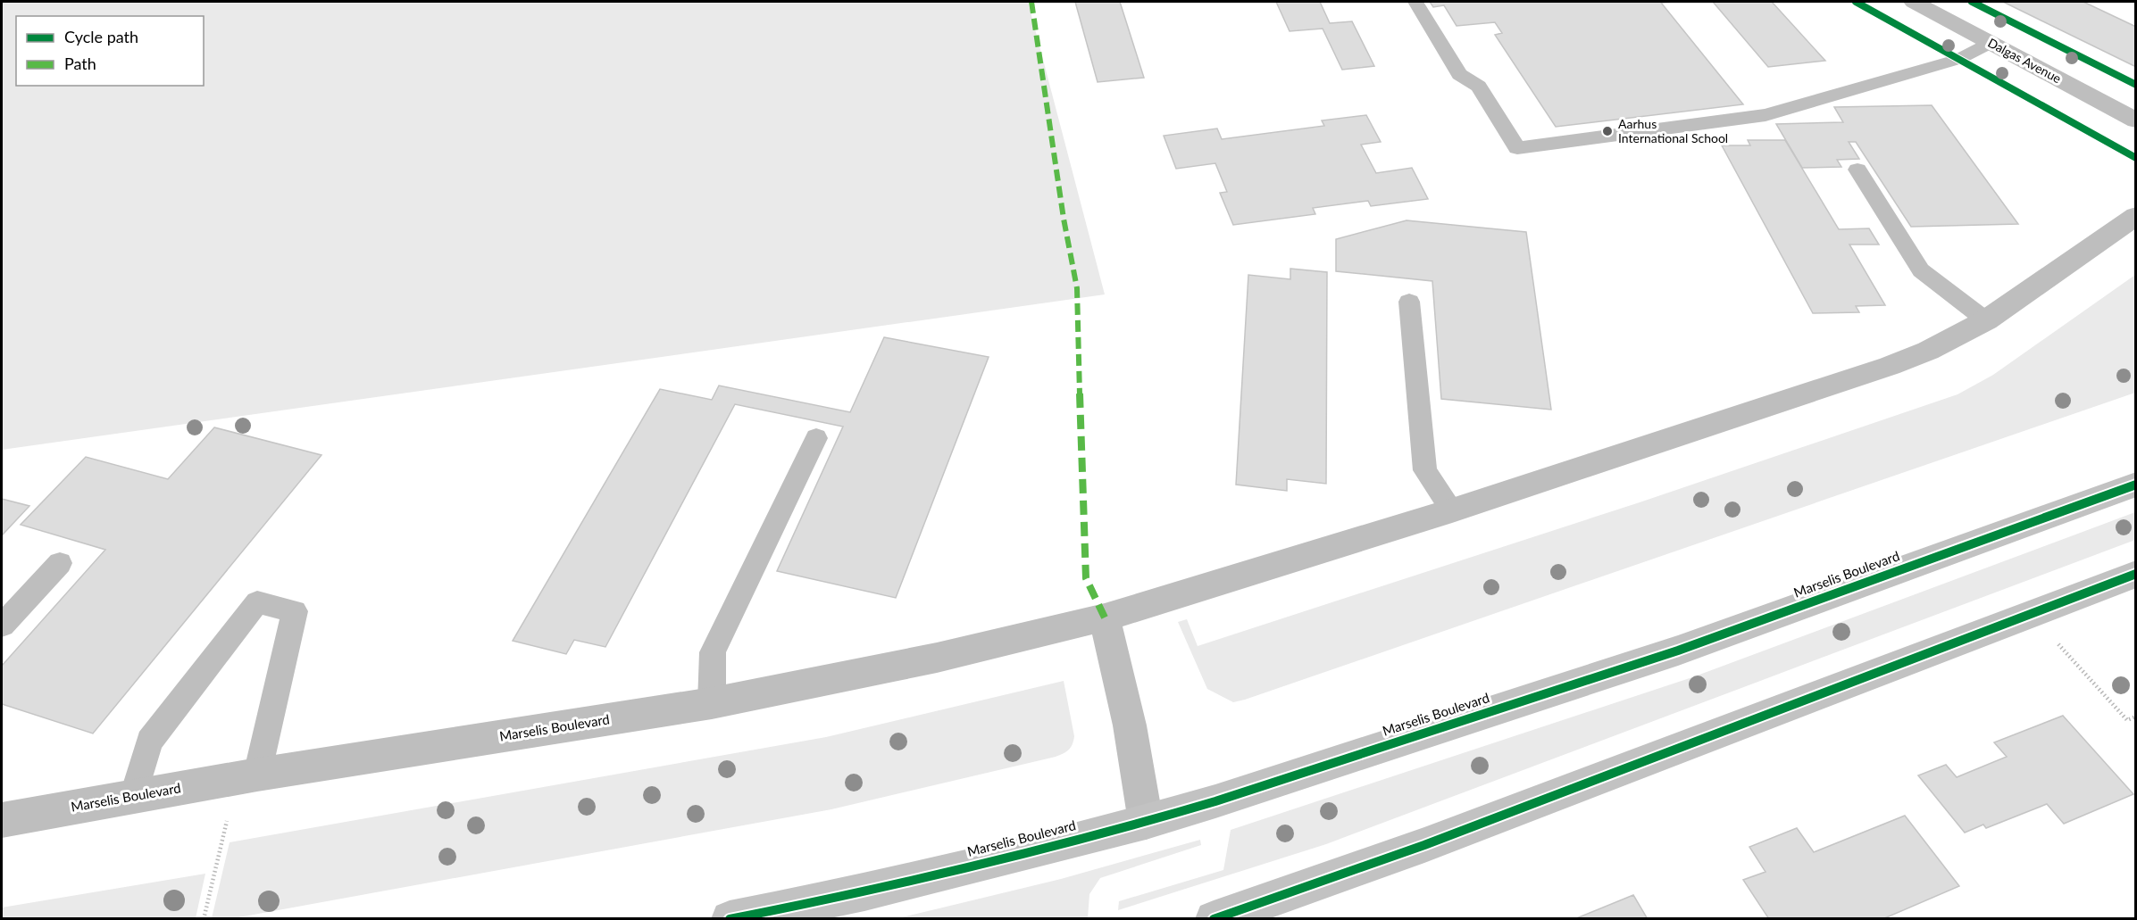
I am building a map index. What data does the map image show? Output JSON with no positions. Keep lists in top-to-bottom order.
{
  "streets": {
    "main road": ["Marselis Boulevard"],
    "street": ["Dalgas Avenue"]
  },
  "places": ["Aarhus International School"],
  "legend": ["Cycle path", "Path"]
}
